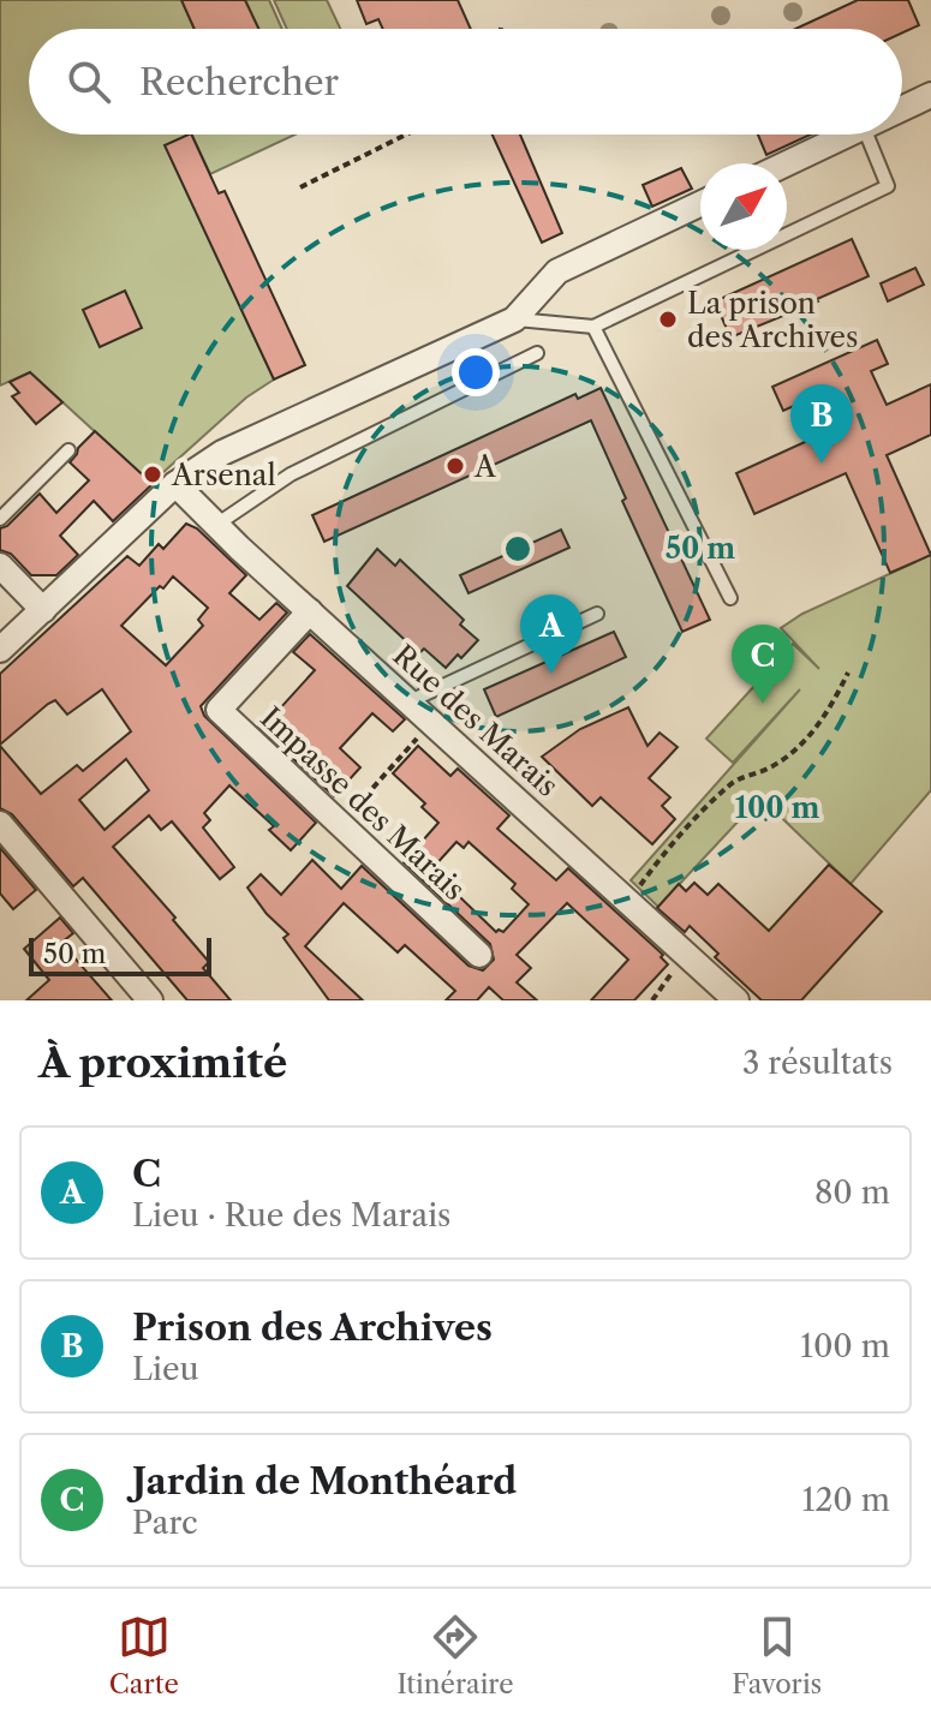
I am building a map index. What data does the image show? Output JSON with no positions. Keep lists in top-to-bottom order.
{
  "streets": {
    "street": ["Rue des Marais", "Impasse des Marais"]
  },
  "crossings": [
    ["Rue des Marais", "Impasse des Marais"]
  ],
  "places": ["La prison des Archives", "A", "Arsenal"],
  "scale_bar": "50 m",
  "north": "top right",
  "page": {
    "search": "Rechercher",
    "pins": ["B", "A", "C"],
    "scale": "50 m",
    "heading": ["À proximité", "3 résultats"],
    "list": [
      {
        "mark": "A",
        "name": "C",
        "note": "Lieu · Rue des Marais",
        "value": "80 m"
      },
      {
        "mark": "B",
        "name": "Prison des Archives",
        "note": "Lieu",
        "value": "100 m"
      },
      {
        "mark": "C",
        "name": "Jardin de Monthéard",
        "note": "Parc",
        "value": "120 m"
      }
    ],
    "nav": ["Carte", "Itinéraire", "Favoris"]
  },
  "rings": ["50 m", "100 m"]
}
